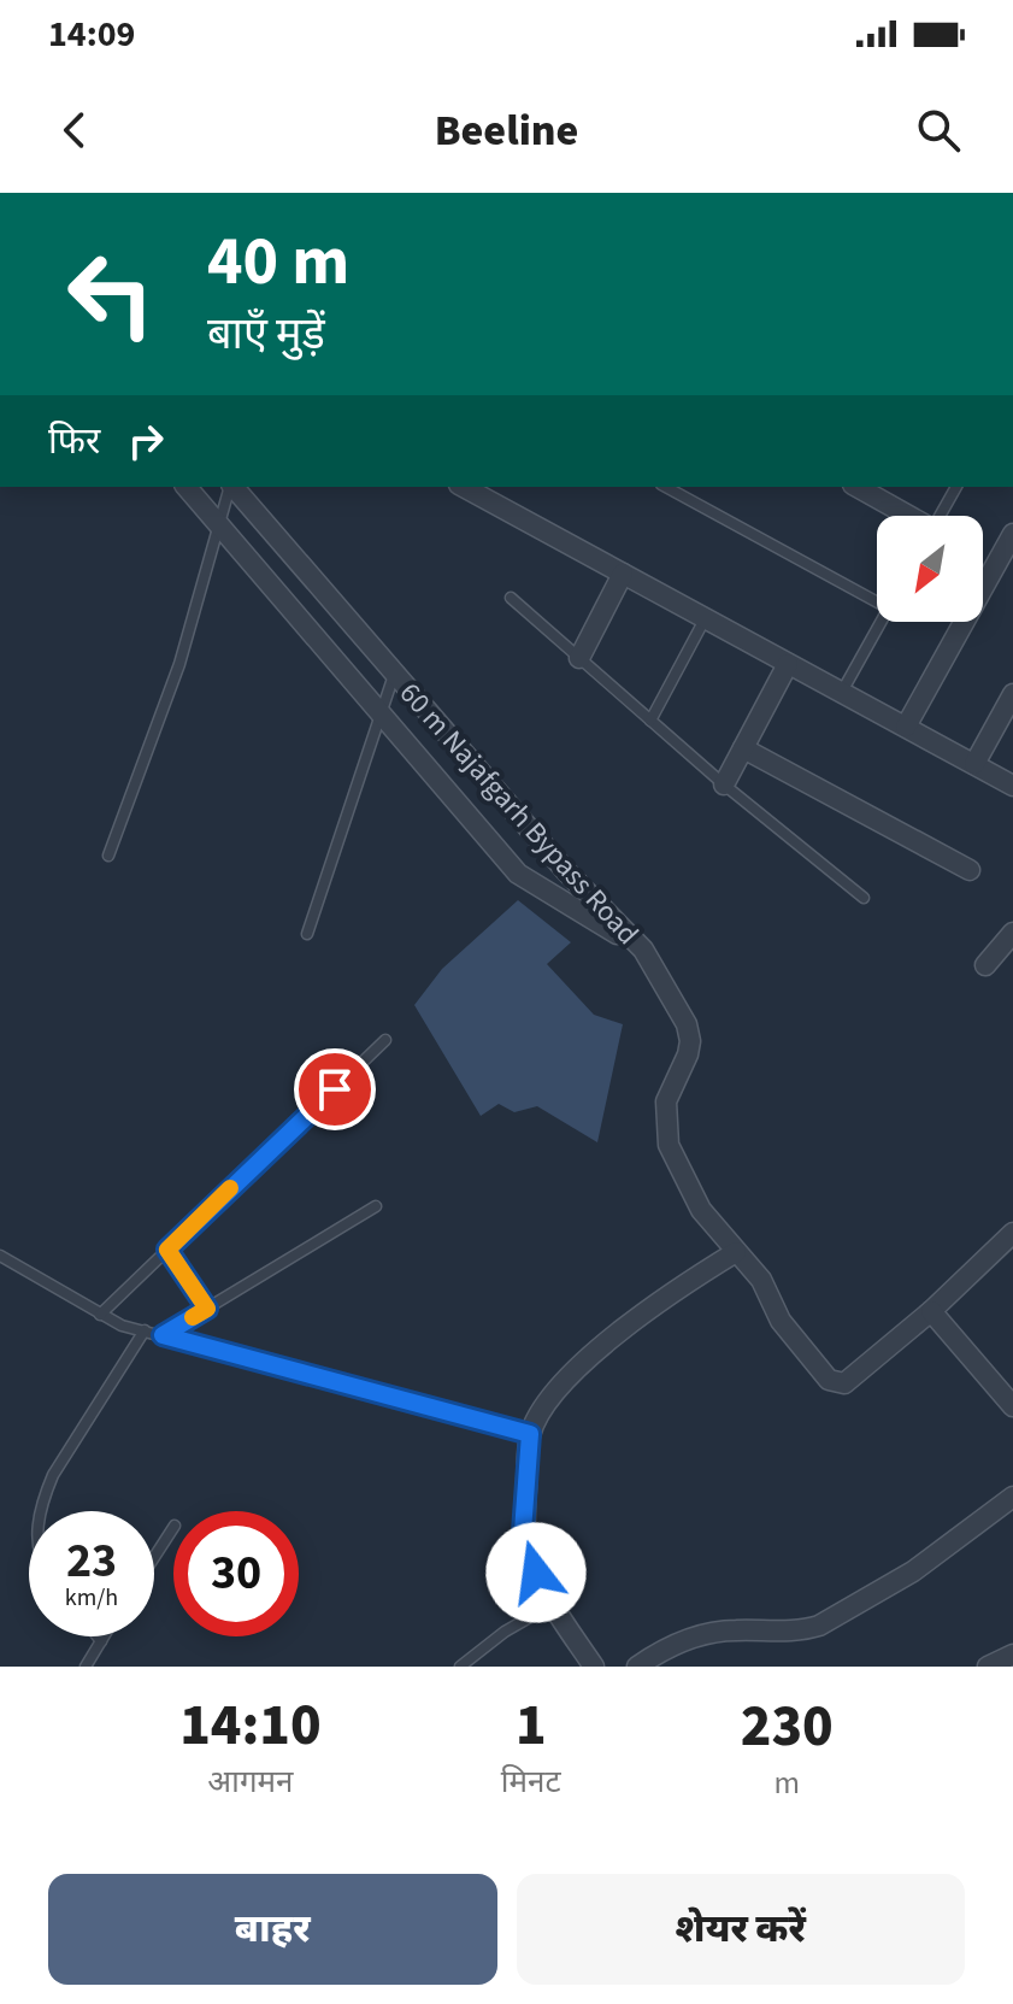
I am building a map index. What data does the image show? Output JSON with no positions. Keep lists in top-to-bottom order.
{
  "streets": {
    "street": ["60 m Najafgarh Bypass Road"]
  },
  "north": "bottom left",
  "page": {
    "status": "14:09",
    "header": "Beeline",
    "turn": ["40 m", "बाएँ मुड़ें"],
    "then": "फिर",
    "speed": "23 km/h",
    "limit": "30",
    "eta": [
      "14:10",
      "आगमन",
      "1",
      "मिनट",
      "230",
      "m"
    ],
    "buttons": ["बाहर", "शेयर करें"]
  }
}
